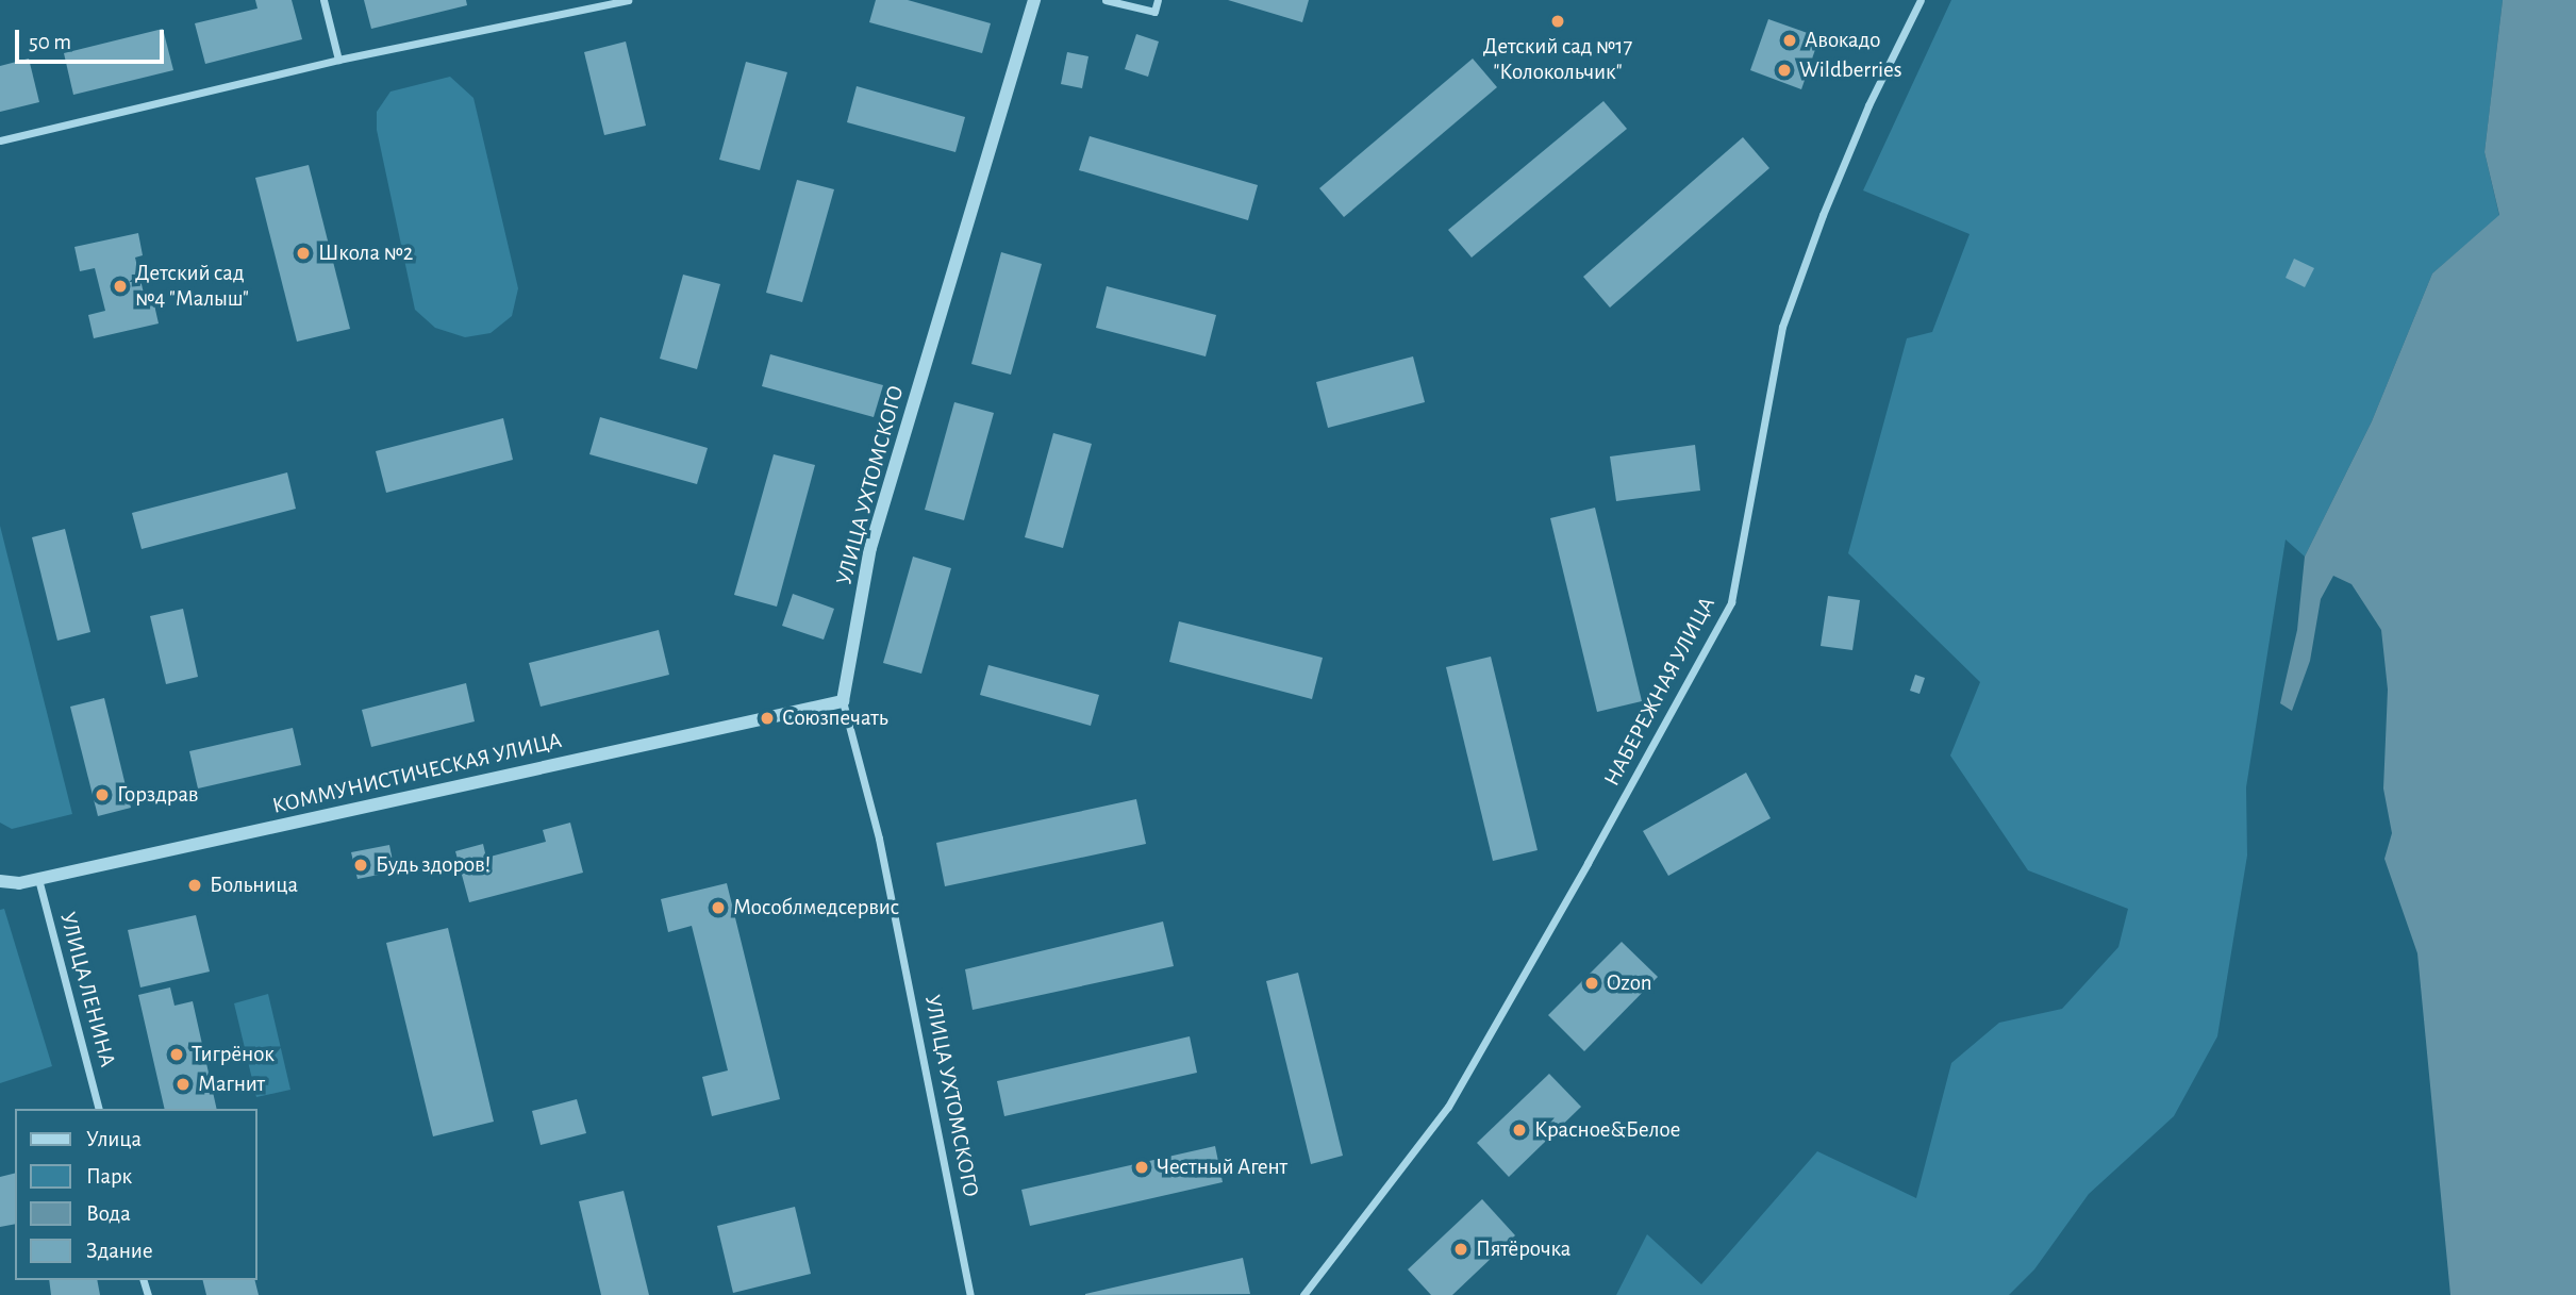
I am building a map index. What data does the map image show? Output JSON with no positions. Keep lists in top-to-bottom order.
{
  "streets": {
    "street": [
      "УЛИЦА УХТОМСКОГО",
      "НАБЕРЕЖНАЯ УЛИЦА",
      "КОММУНИСТИЧЕСКАЯ УЛИЦА",
      "УЛИЦА ЛЕНИНА"
    ]
  },
  "crossings": [
    ["УЛИЦА УХТОМСКОГО", "КОММУНИСТИЧЕСКАЯ УЛИЦА"],
    ["КОММУНИСТИЧЕСКАЯ УЛИЦА", "УЛИЦА ЛЕНИНА"]
  ],
  "places": [
    "Детский сад №17 \"Колокольчик\"",
    "Авокадо",
    "Wildberries",
    "Школа №2",
    "Детский сад №4 \"Малыш\"",
    "Союзпечать",
    "Горздрав",
    "Будь здоров!",
    "Больница",
    "Мособлмедсервис",
    "Ozon",
    "Тигрёнок",
    "Магнит",
    "Красное&Белое",
    "Честный Агент",
    "Пятёрочка"
  ],
  "legend": [
    "Улица",
    "Парк",
    "Вода",
    "Здание"
  ],
  "scale_bar": "50 m"
}
